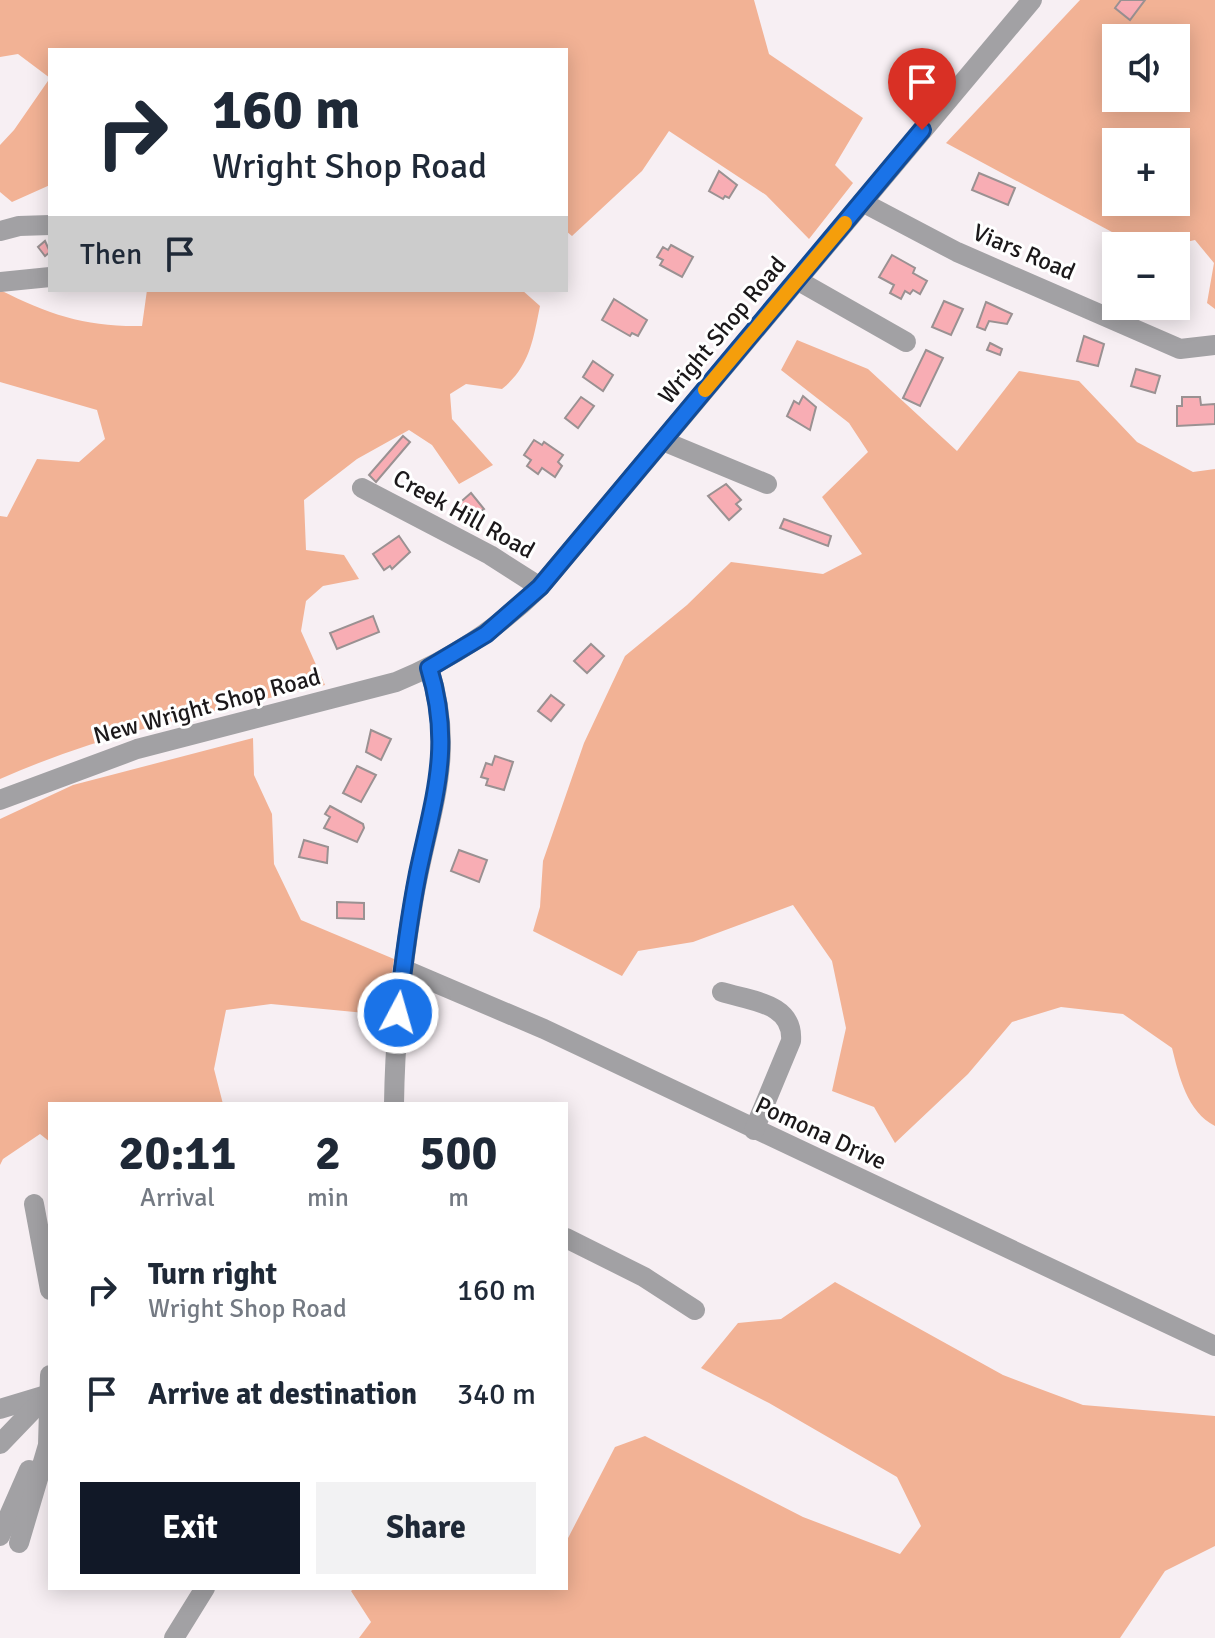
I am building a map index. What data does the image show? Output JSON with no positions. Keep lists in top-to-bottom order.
{
  "streets": {
    "street": [
      "Viars Road",
      "Wright Shop Road",
      "Creek Hill Road",
      "New Wright Shop Road",
      "Pomona Drive"
    ]
  },
  "crossings": [
    ["Viars Road", "Wright Shop Road"],
    ["Wright Shop Road", "Creek Hill Road"],
    ["Wright Shop Road", "New Wright Shop Road"]
  ],
  "page": {
    "map_buttons": ["+", "−"],
    "turn": ["160 m", "Wright Shop Road"],
    "then": "Then",
    "eta": [
      "20:11",
      "Arrival",
      "2",
      "min",
      "500",
      "m"
    ],
    "list": [
      {
        "name": "Turn right",
        "note": "Wright Shop Road",
        "value": "160 m"
      },
      {
        "name": "Arrive at destination",
        "value": "340 m"
      }
    ],
    "buttons": ["Exit", "Share"]
  }
}
